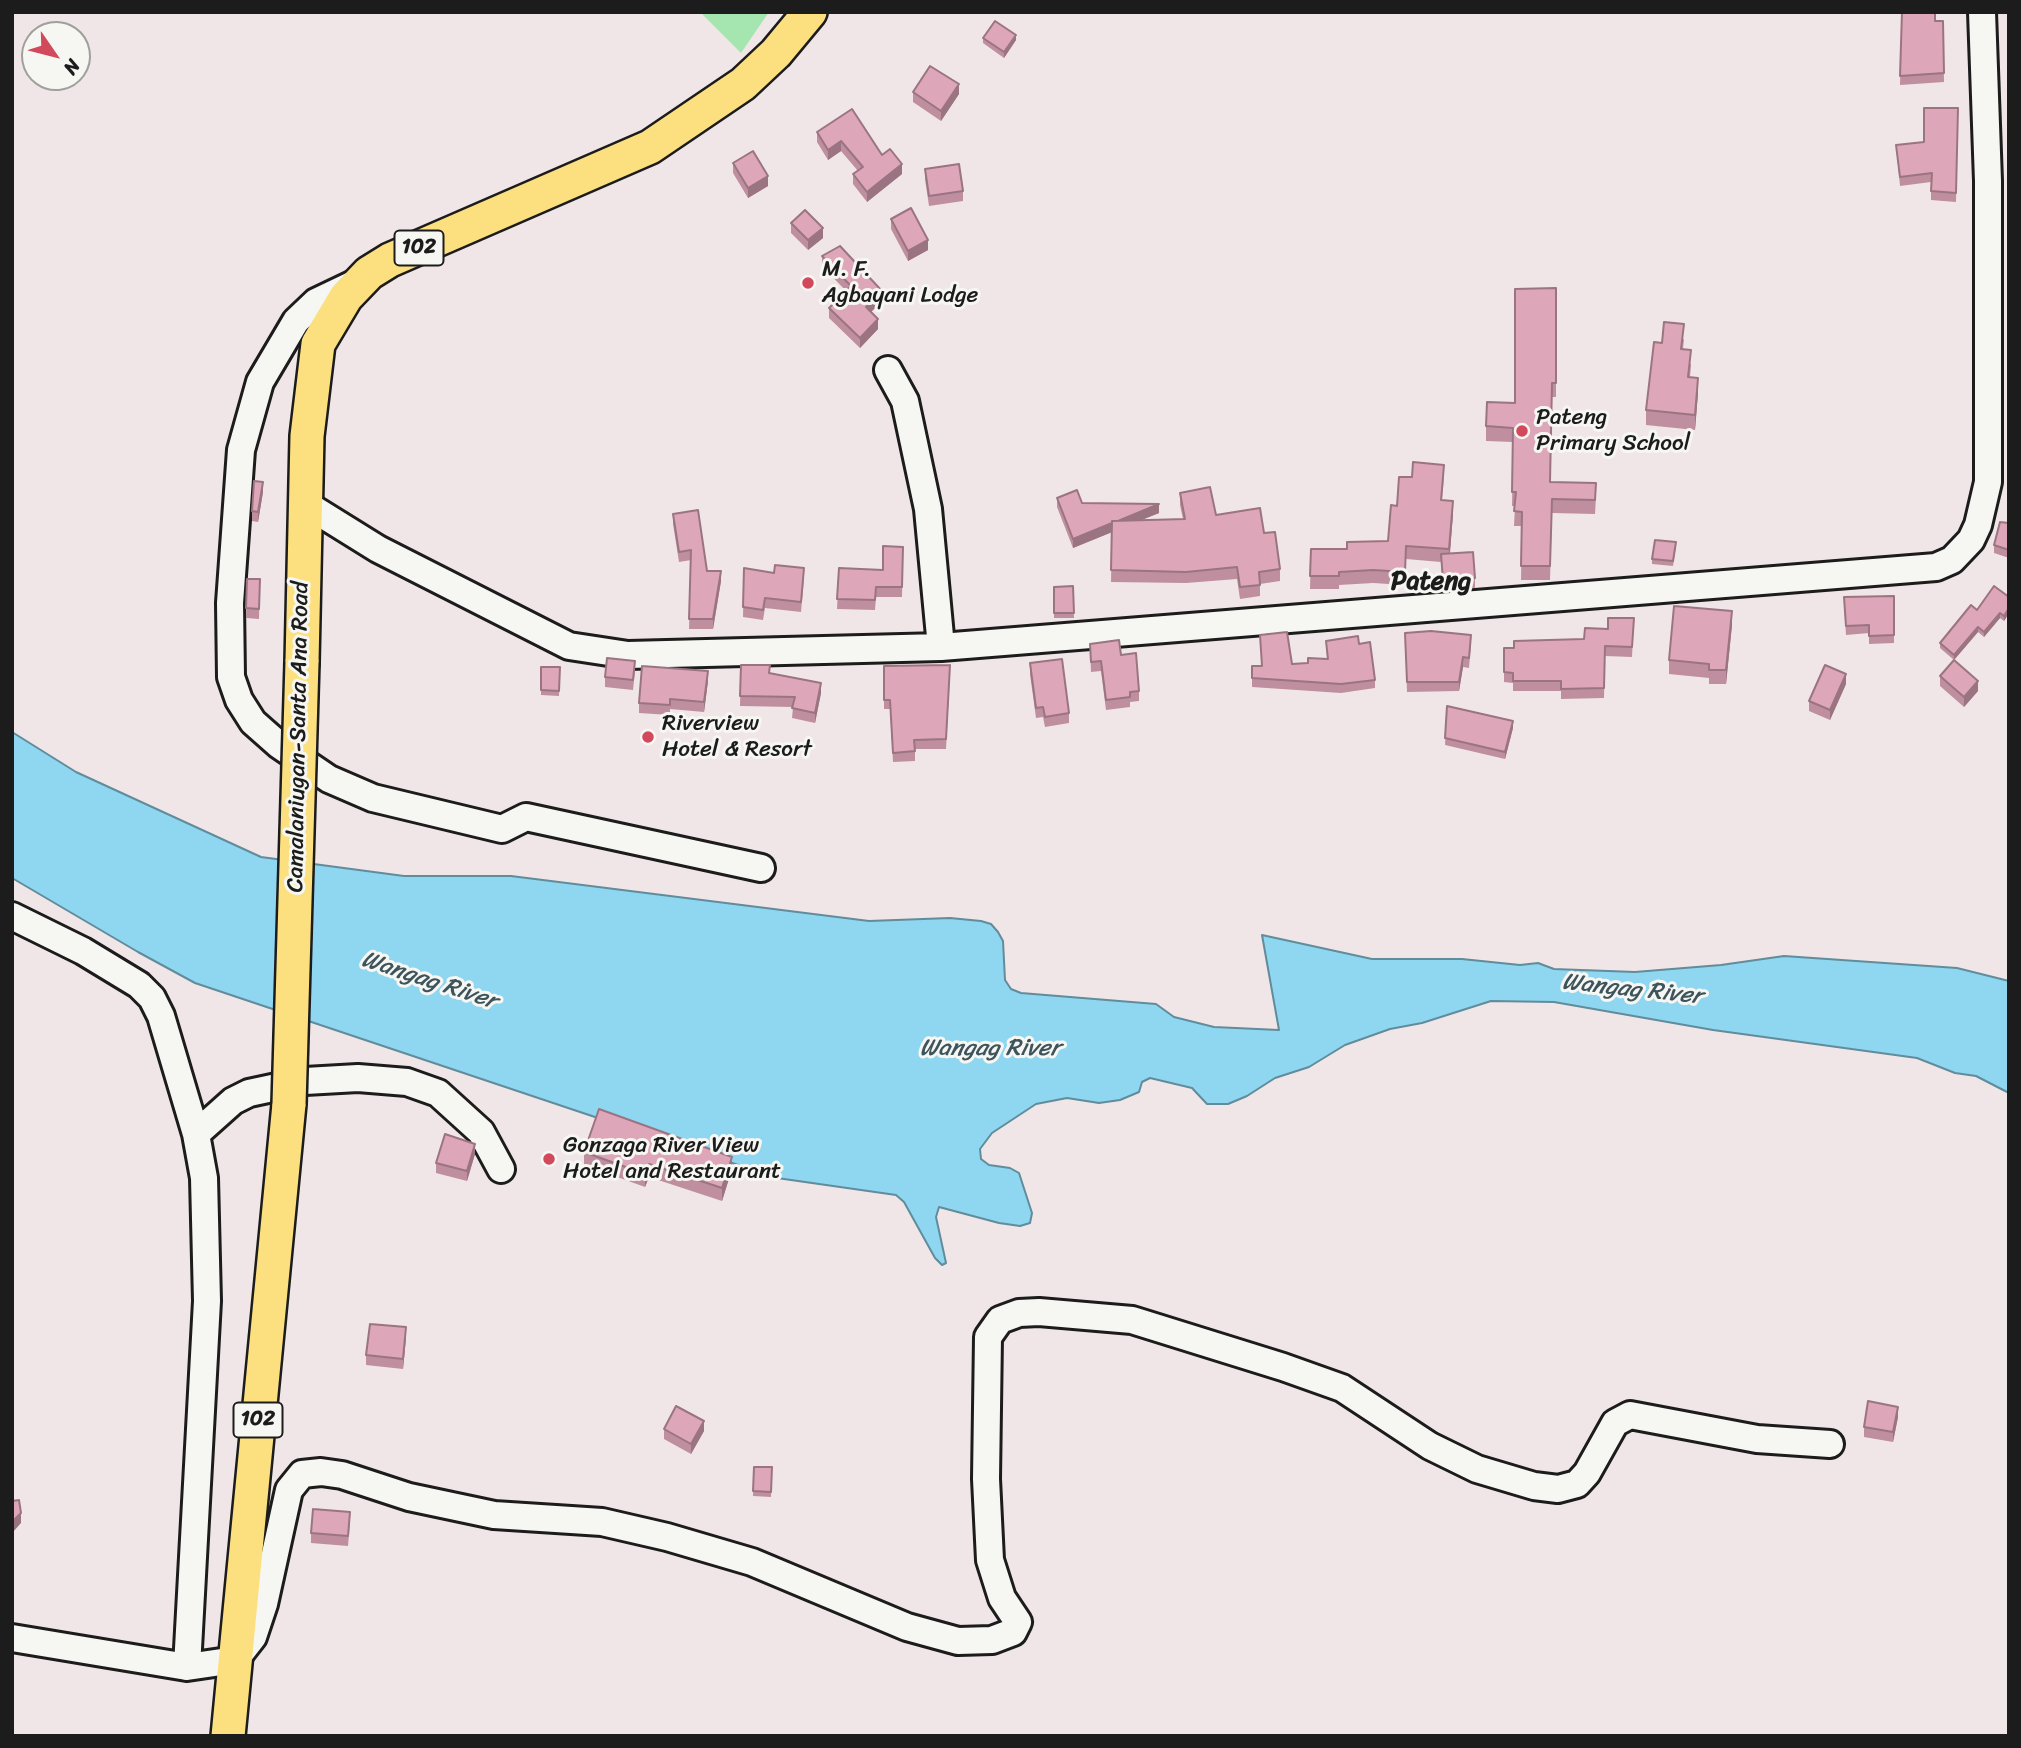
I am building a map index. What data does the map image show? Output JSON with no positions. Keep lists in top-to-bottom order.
{
  "streets": {
    "main road": ["102", "Camalaniugan-Santa Ana Road"]
  },
  "districts": ["Pateng"],
  "water": ["Wangag River"],
  "places": [
    "M. F. Agbayani Lodge",
    "Pateng Primary School",
    "Riverview Hotel & Resort",
    "Gonzaga River View Hotel and Restaurant"
  ],
  "north": "bottom right"
}
